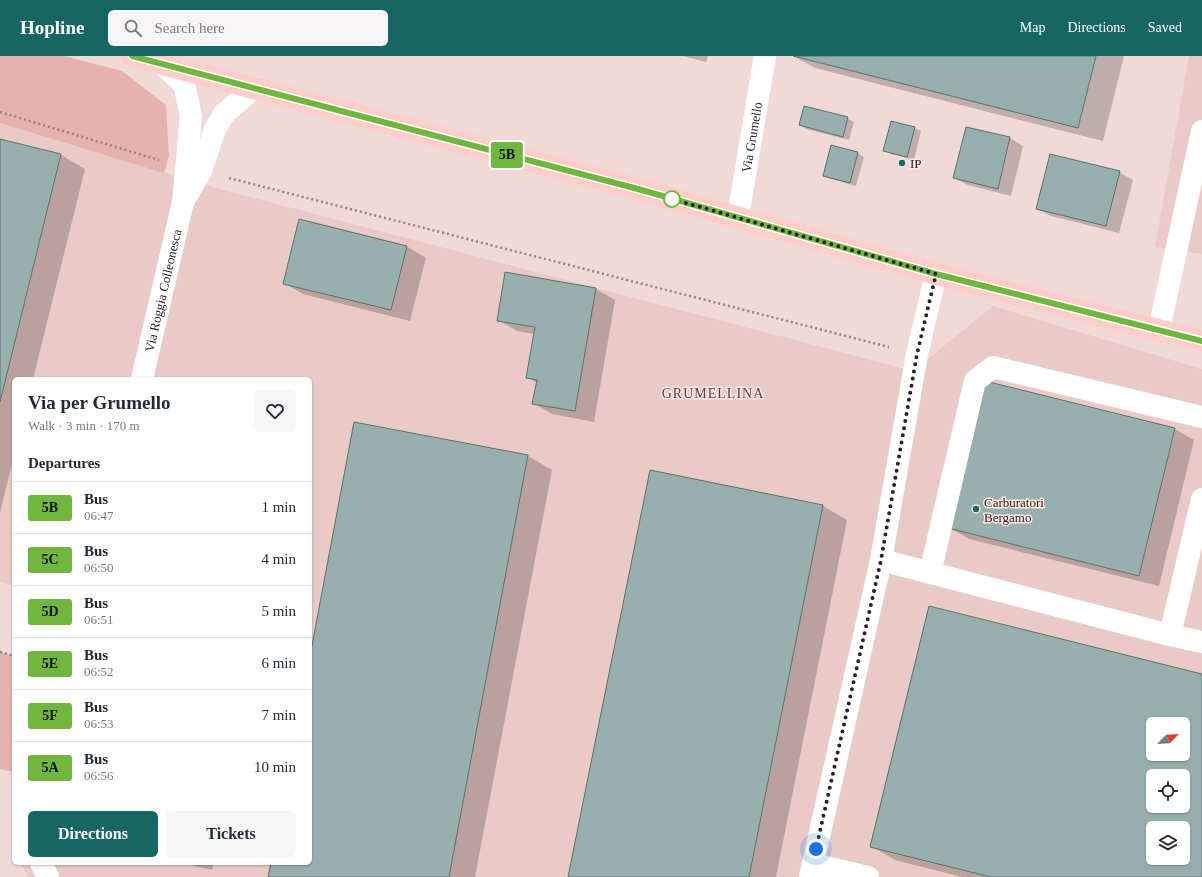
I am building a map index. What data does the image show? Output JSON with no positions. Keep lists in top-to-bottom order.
{
  "streets": {
    "street": ["Via Grumello", "Via Roggia Colleonesca"]
  },
  "districts": ["GRUMELLINA"],
  "places": ["IP", "Carburatori Bergamo"],
  "lines": ["bus line 5B"],
  "north": "top right",
  "page": {
    "header": "Hopline",
    "search": "Search here",
    "nav": ["Map", "Directions", "Saved"],
    "on_map": "5B",
    "heading": [
      ["Via per Grumello", "Walk · 3 min · 170 m"],
      "Departures"
    ],
    "list": [
      {
        "mark": "5B",
        "name": "Bus",
        "note": "06:47",
        "value": "1 min"
      },
      {
        "mark": "5C",
        "name": "Bus",
        "note": "06:50",
        "value": "4 min"
      },
      {
        "mark": "5D",
        "name": "Bus",
        "note": "06:51",
        "value": "5 min"
      },
      {
        "mark": "5E",
        "name": "Bus",
        "note": "06:52",
        "value": "6 min"
      },
      {
        "mark": "5F",
        "name": "Bus",
        "note": "06:53",
        "value": "7 min"
      },
      {
        "mark": "5A",
        "name": "Bus",
        "note": "06:56",
        "value": "10 min"
      }
    ],
    "buttons": ["Directions", "Tickets"]
  }
}
